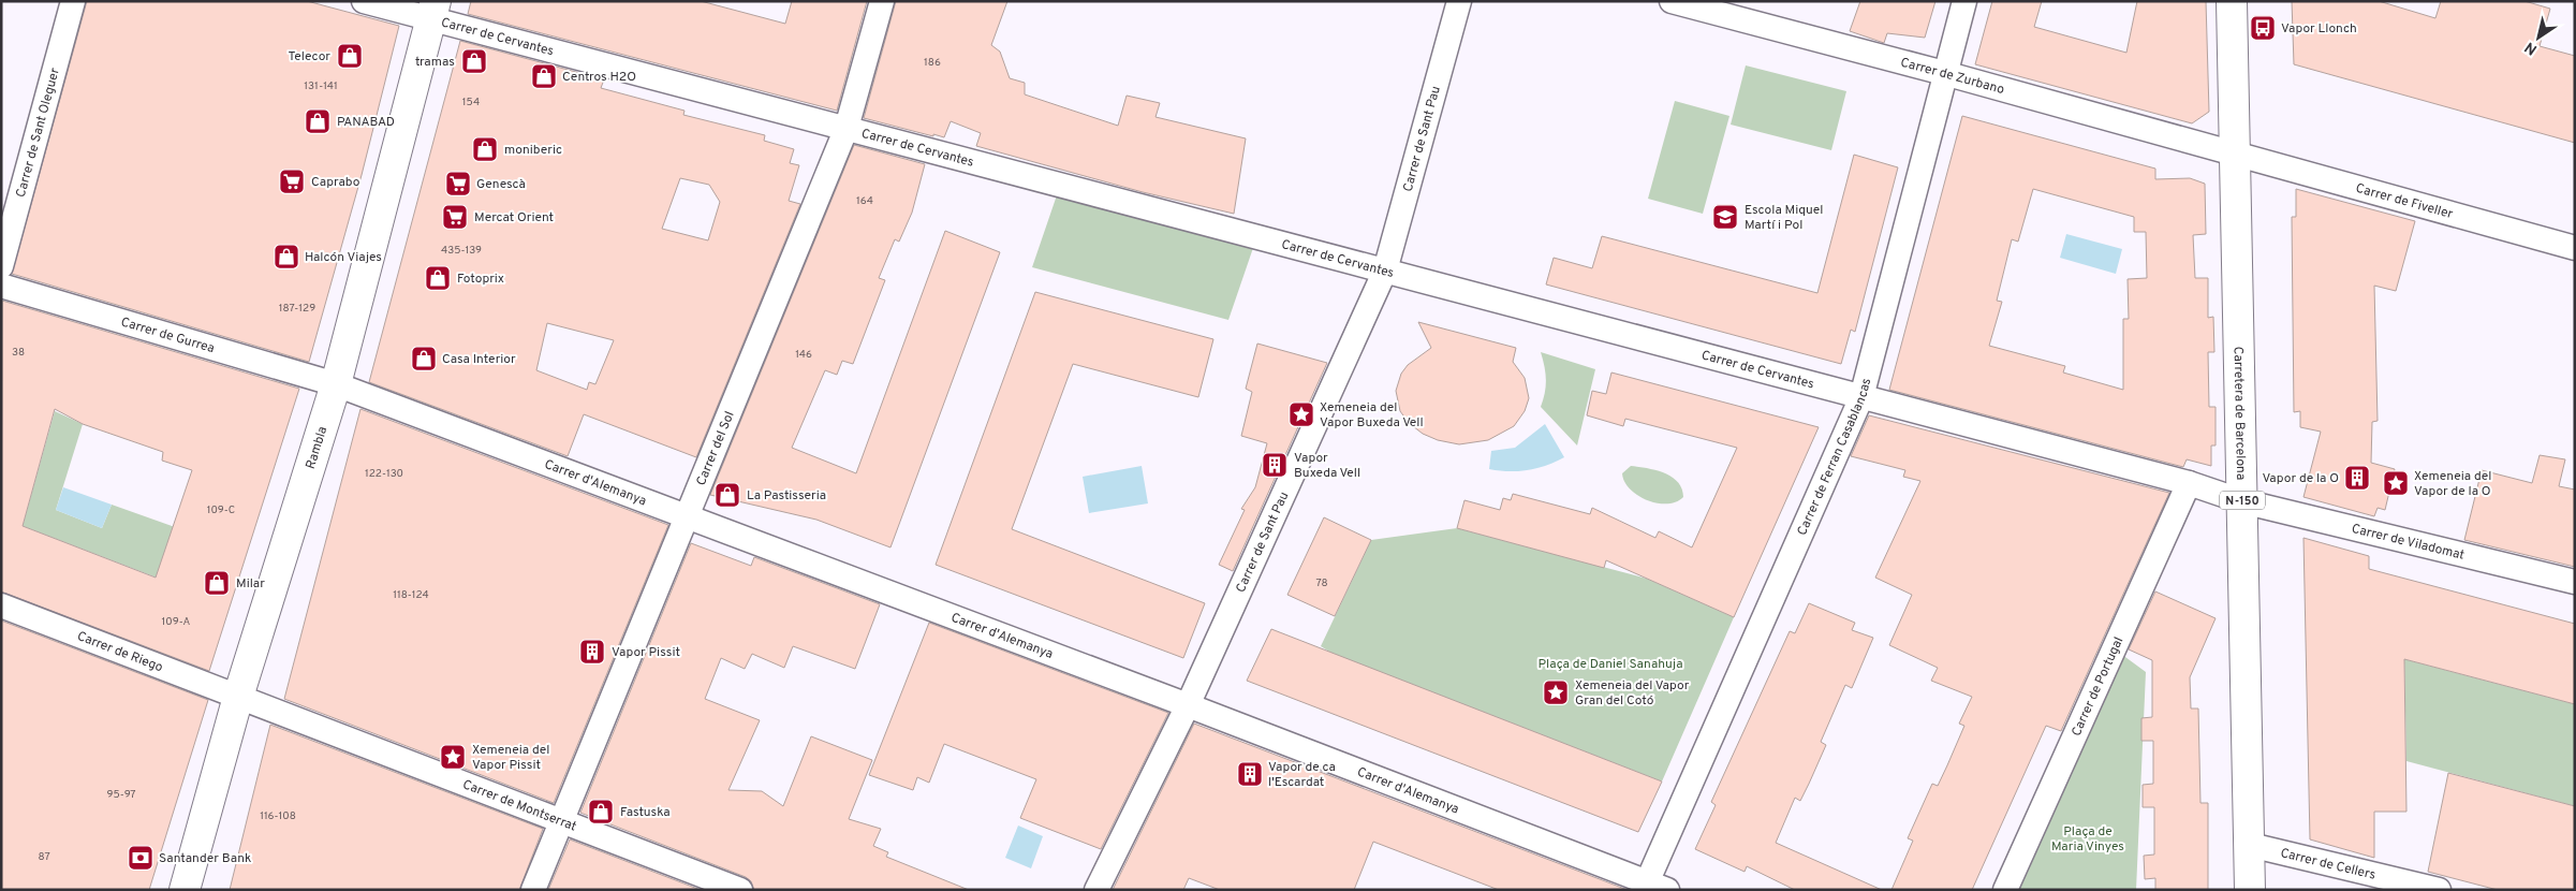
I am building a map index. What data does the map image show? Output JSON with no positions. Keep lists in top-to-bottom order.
{
  "streets": {
    "street": [
      "Carrer de Cervantes",
      "Carrer de Zurbano",
      "Carrer de Sant Oleguer",
      "Carrer de Sant Pau",
      "Carrer de Fiveller",
      "Carrer de Gurrea",
      "Carretera de Barcelona",
      "Rambla",
      "Carrer del Sol",
      "Carrer de Ferran Casablancas",
      "Carrer d'Alemanya",
      "N-150",
      "Carrer de Viladomat",
      "Carrer de Riego",
      "Carrer de Portugal",
      "Carrer de Montserrat",
      "Carrer de Cellers"
    ]
  },
  "crossings": [
    ["Carrer de Cervantes", "Carrer de Sant Pau"],
    ["Carrer de Cervantes", "Carretera de Barcelona"],
    ["Carrer de Cervantes", "Rambla"],
    ["Carrer de Cervantes", "Carrer del Sol"],
    ["Carrer de Cervantes", "Carrer de Ferran Casablancas"],
    ["Carrer de Cervantes", "Carrer de Viladomat"],
    ["Carrer de Cervantes", "Carrer de Portugal"],
    ["Carrer de Zurbano", "Carrer de Fiveller"],
    ["Carrer de Zurbano", "Carretera de Barcelona"],
    ["Carrer de Zurbano", "Carrer de Ferran Casablancas"],
    ["Carrer de Sant Pau", "Carrer d'Alemanya"],
    ["Carrer de Fiveller", "Carretera de Barcelona"],
    ["Carrer de Gurrea", "Rambla"],
    ["Carrer de Gurrea", "Carrer d'Alemanya"],
    ["Carretera de Barcelona", "Carrer de Viladomat"],
    ["Carretera de Barcelona", "Carrer de Cellers"],
    ["Rambla", "Carrer d'Alemanya"],
    ["Rambla", "Carrer de Riego"],
    ["Rambla", "Carrer de Montserrat"],
    ["Carrer del Sol", "Carrer d'Alemanya"],
    ["Carrer del Sol", "Carrer de Montserrat"],
    ["Carrer de Ferran Casablancas", "Carrer d'Alemanya"],
    ["Carrer de Riego", "Carrer de Montserrat"]
  ],
  "parks": ["Plaça de Daniel Sanahuja", "Plaça de Maria Vinyes"],
  "places": {
    "bus stop": ["Vapor Llonch"],
    "shop": [
      "Telecor",
      "tramas",
      "Centros H2O",
      "PANABAD",
      "moniberic",
      "Halcón Viajes",
      "Fotoprix",
      "Casa Interior",
      "La Pastisseria",
      "Milar",
      "Fastuska"
    ],
    "supermarket": ["Caprabo", "Genescà", "Mercat Orient"],
    "school or university": ["Escola Miquel Martí i Pol"],
    "place": [
      "Xemeneia del Vapor Buxeda Vell",
      "Xemeneia del Vapor de la O",
      "Xemeneia del Vapor Gran del Cotó",
      "Xemeneia del Vapor Pissit"
    ],
    "building": [
      "Vapor Buxeda Vell",
      "Vapor de la O",
      "Vapor Pissit",
      "Vapor de ca l'Escardat"
    ],
    "bank": ["Santander Bank"]
  },
  "house_numbers": [
    "186",
    "131-141",
    "154",
    "164",
    "435-139",
    "187-129",
    "38",
    "146",
    "122-130",
    "109-C",
    "78",
    "118-124",
    "109-A",
    "95-97",
    "116-108",
    "87"
  ],
  "north": "bottom left"
}
